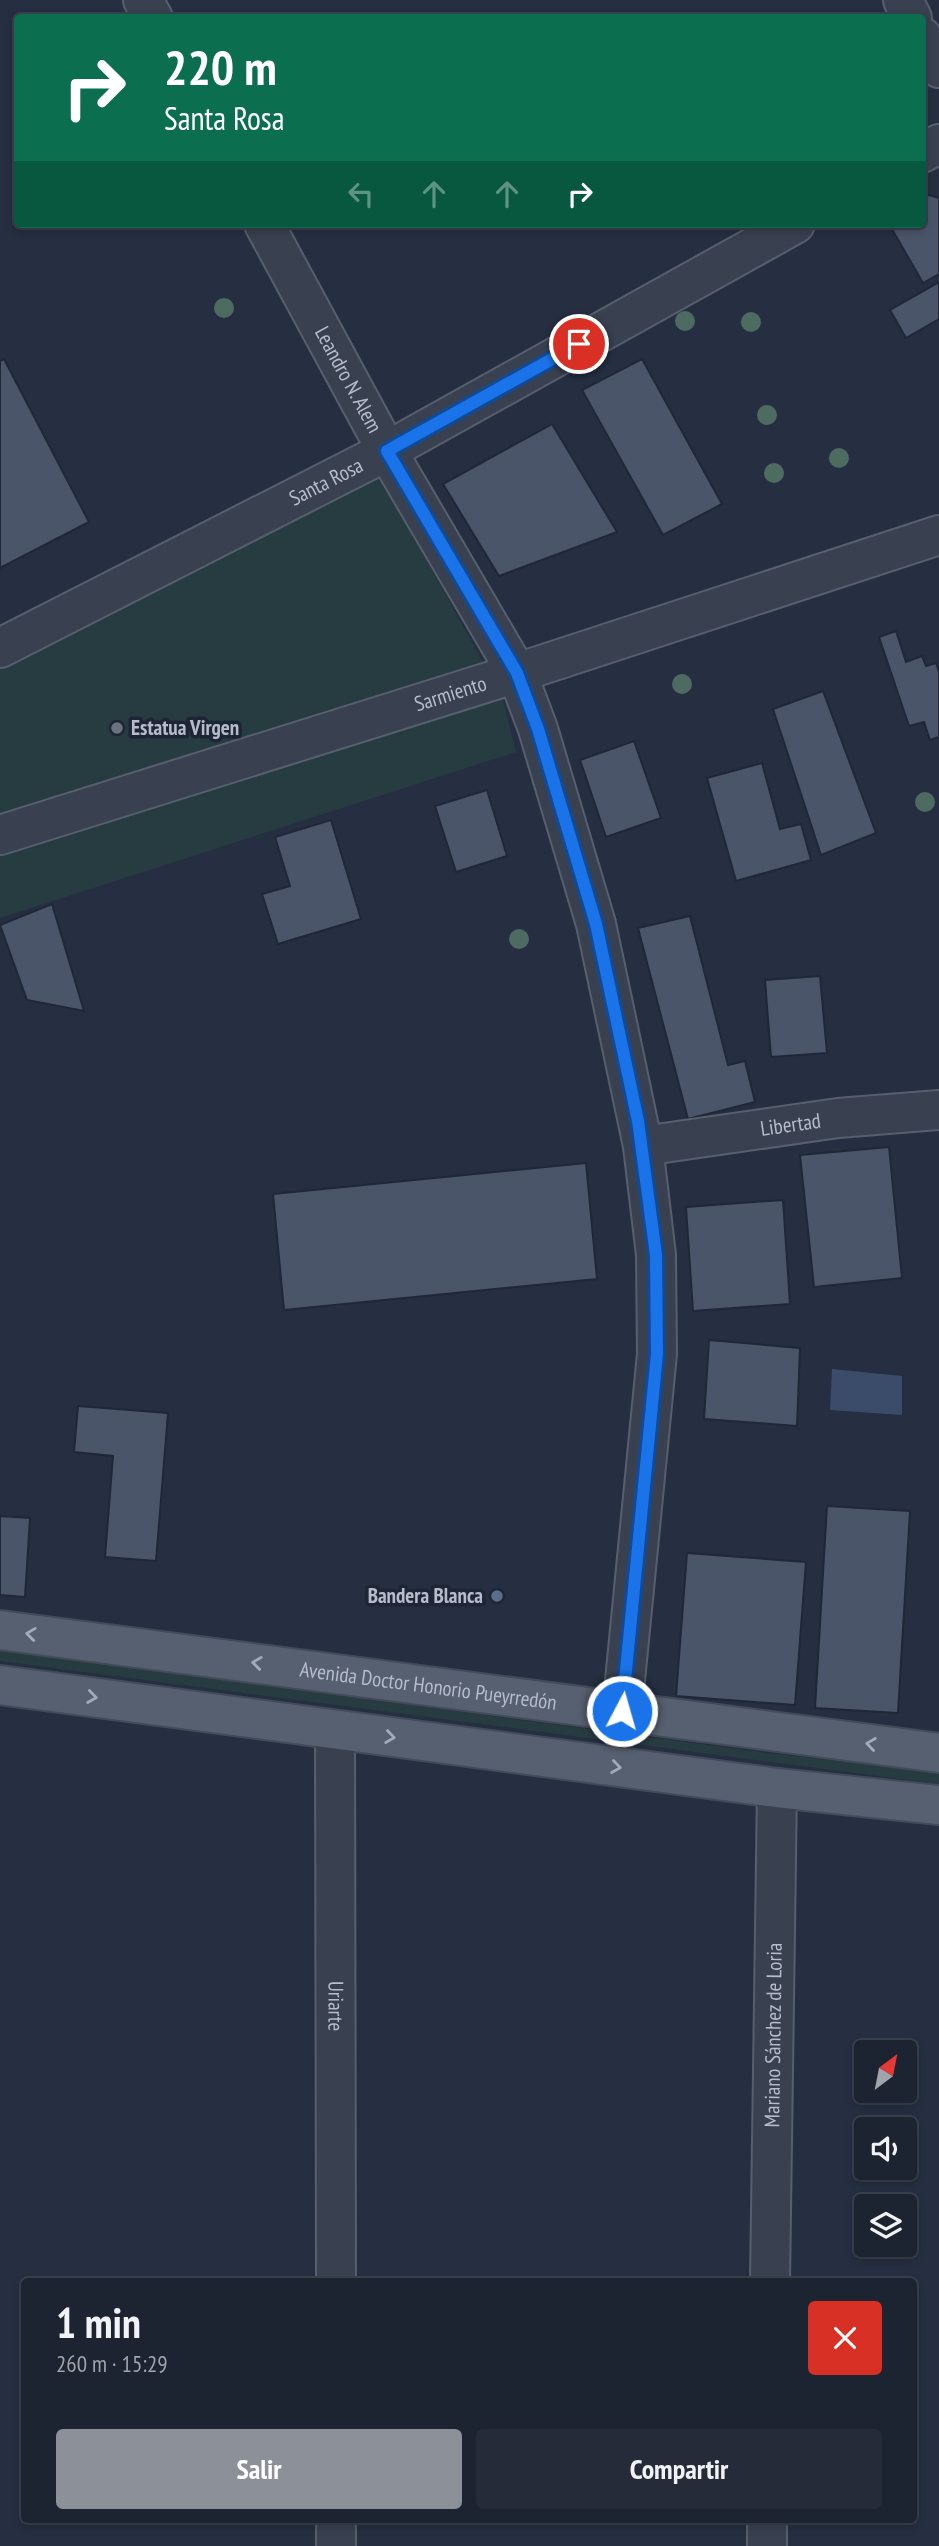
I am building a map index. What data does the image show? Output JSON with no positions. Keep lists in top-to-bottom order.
{
  "streets": {
    "main road": ["Avenida Doctor Honorio Pueyrredón"],
    "street": [
      "Leandro N. Alem",
      "Santa Rosa",
      "Sarmiento",
      "Libertad",
      "Uriarte",
      "Mariano Sánchez de Loria"
    ]
  },
  "crossings": [
    ["Leandro N. Alem", "Santa Rosa"],
    ["Leandro N. Alem", "Sarmiento"],
    ["Leandro N. Alem", "Libertad"],
    ["Leandro N. Alem", "Avenida Doctor Honorio Pueyrredón"]
  ],
  "places": ["Estatua Virgen", "Bandera Blanca"],
  "north": "top right",
  "page": {
    "turn": ["220 m", "Santa Rosa"],
    "heading": ["1 min", "260 m · 15:29"],
    "buttons": ["Salir", "Compartir"]
  }
}
